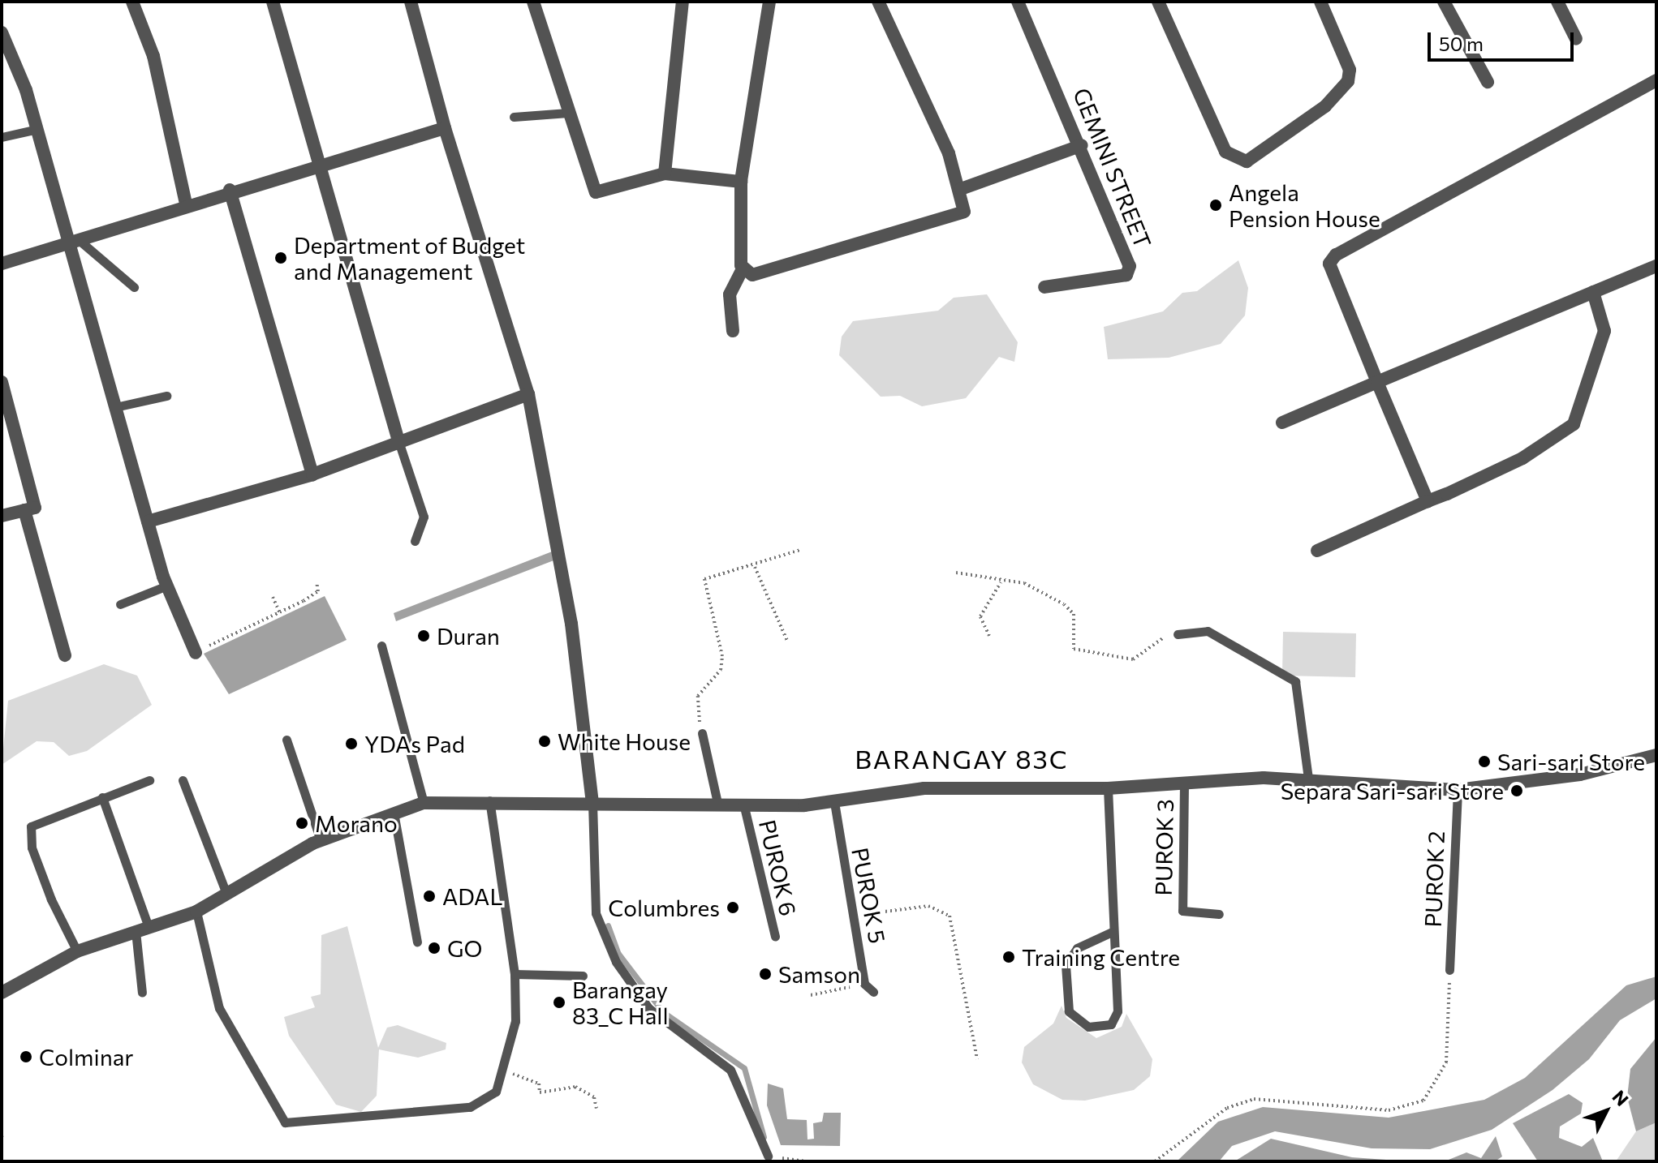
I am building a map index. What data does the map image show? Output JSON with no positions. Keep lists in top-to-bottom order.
{
  "streets": {
    "street": ["GEMINI STREET"],
    "lane": [
      "PUROK 3",
      "PUROK 6",
      "PUROK 2",
      "PUROK 5"
    ]
  },
  "districts": ["BARANGAY 83C"],
  "places": [
    "Angela Pension House",
    "Department of Budget and Management",
    "Duran",
    "White House",
    "YDAs Pad",
    "Sari-sari Store",
    "Separa Sari-sari Store",
    "Morano",
    "ADAL",
    "Columbres",
    "GO",
    "Training Centre",
    "Samson",
    "Barangay 83_C Hall",
    "Colminar"
  ],
  "scale_bar": "50 m",
  "north": "top right"
}
